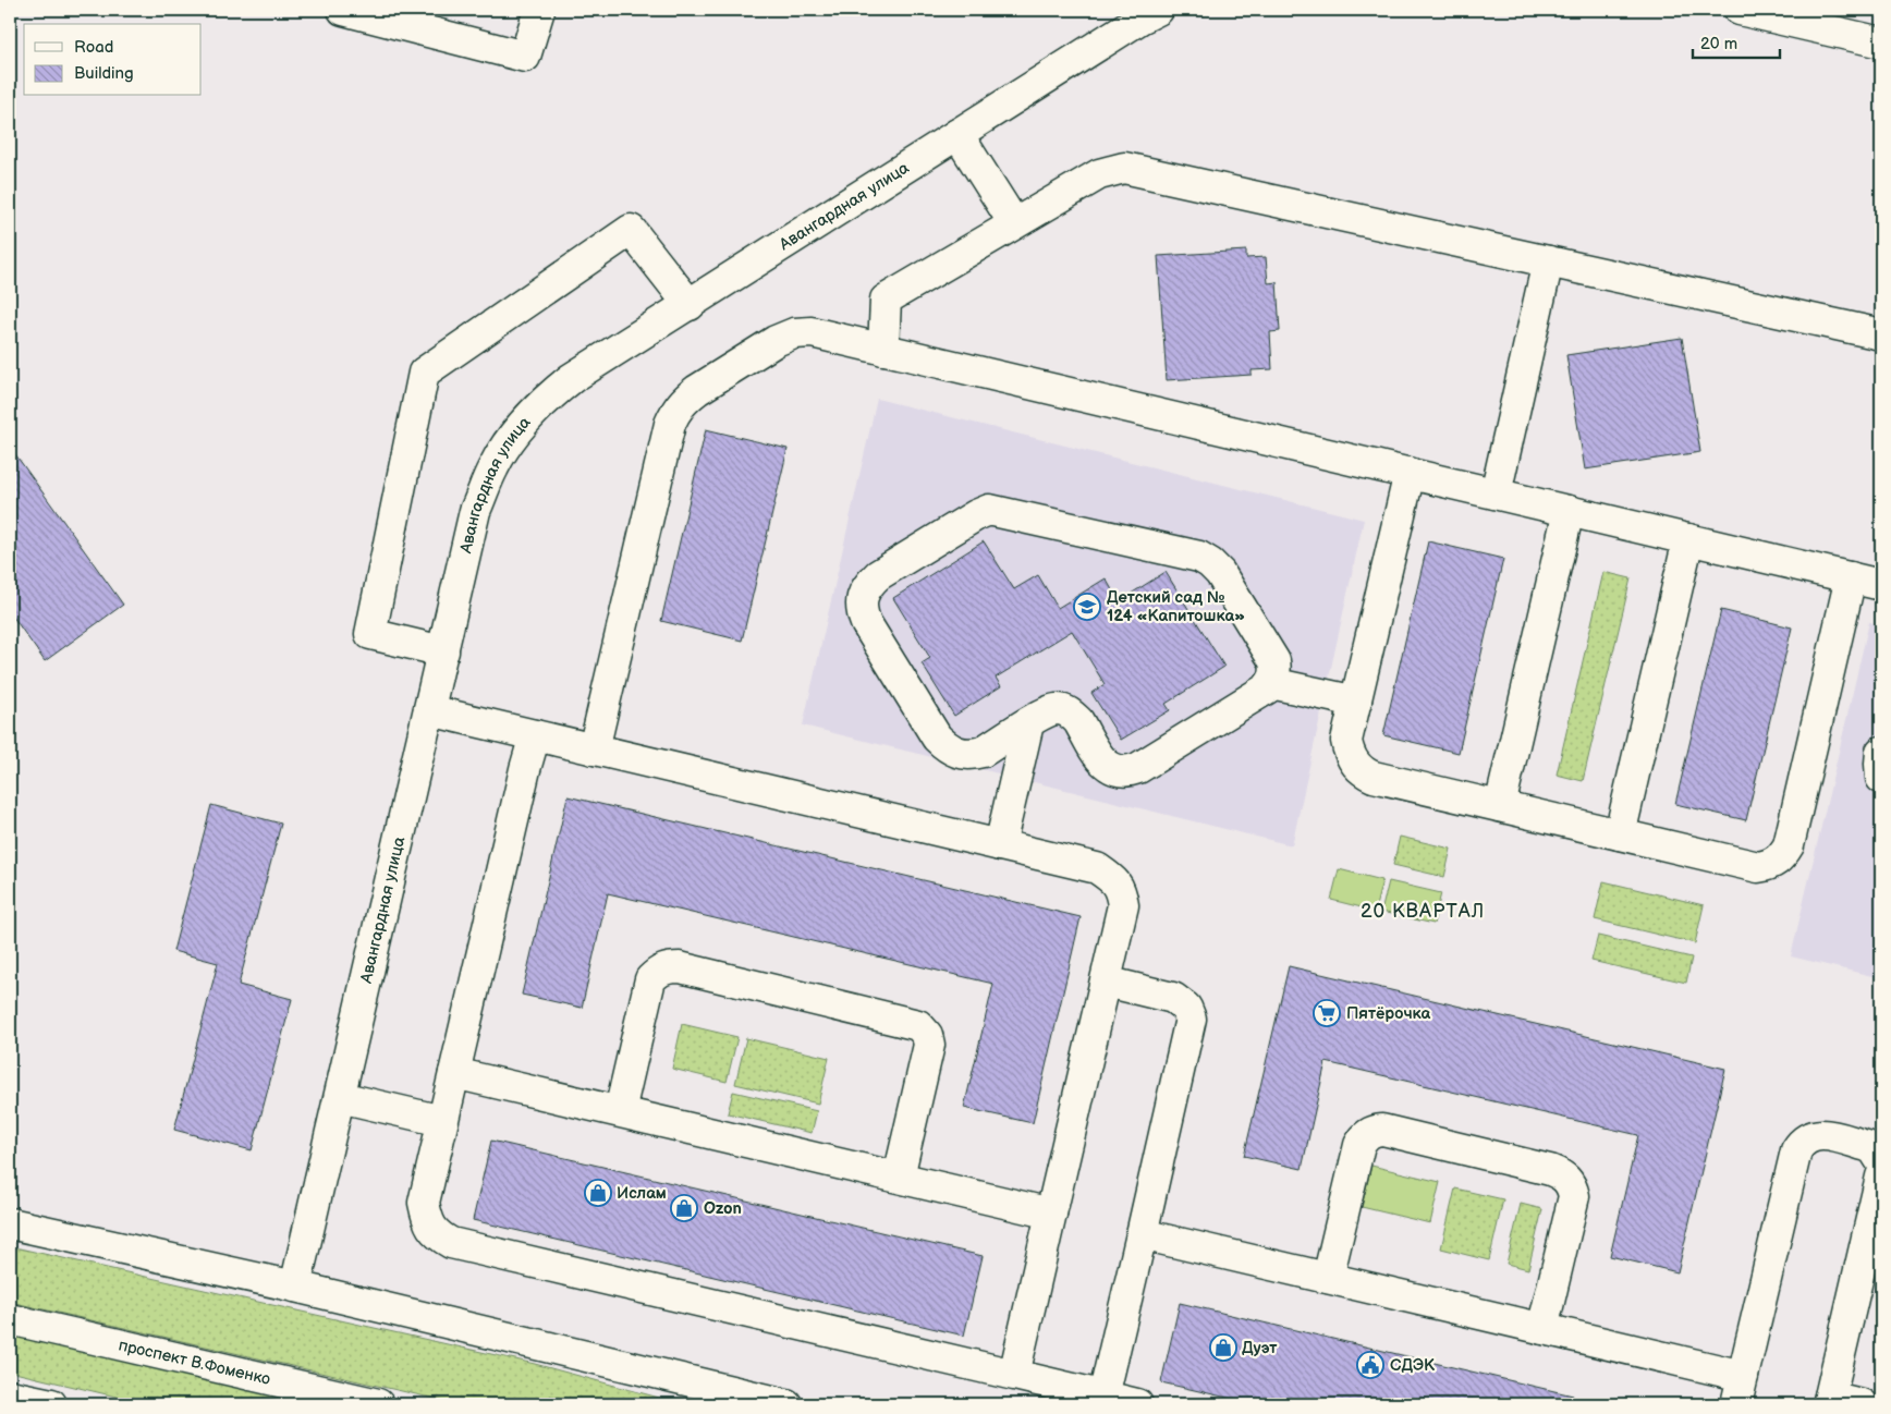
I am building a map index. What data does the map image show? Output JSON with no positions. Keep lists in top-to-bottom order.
{
  "streets": {
    "street": ["Авангардная улица", "проспект В.Фоменко"]
  },
  "districts": ["20 КВАРТАЛ"],
  "places": {
    "school or university": ["Детский сад № 124 «Капитошка»"],
    "supermarket": ["Пятёрочка"],
    "shop": ["Ислам", "Ozon", "Дуэт"],
    "public building": ["СДЭК"]
  },
  "legend": ["Road", "Building"],
  "scale_bar": "20 m"
}
